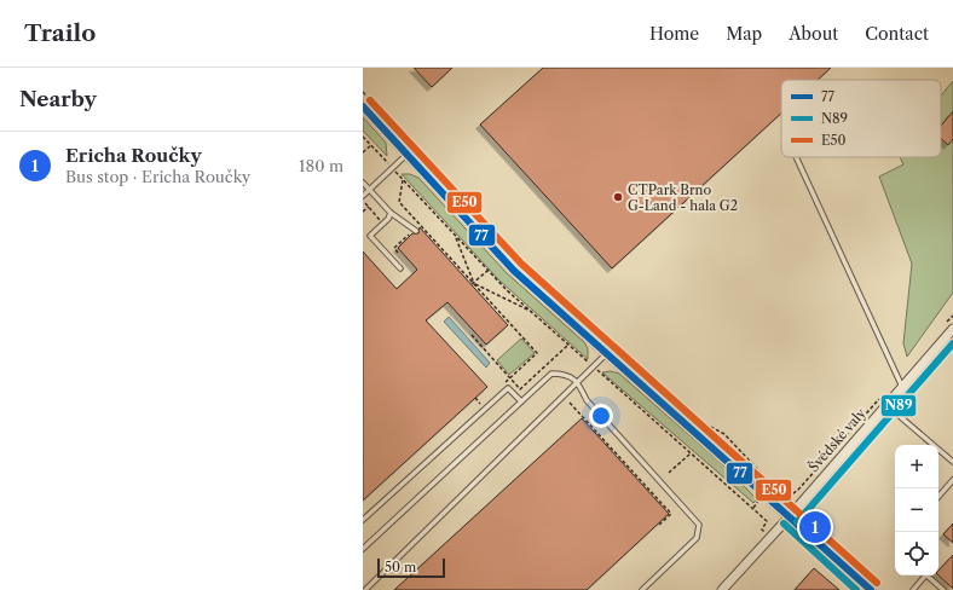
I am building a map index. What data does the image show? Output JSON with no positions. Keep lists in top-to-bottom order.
{
  "streets": {
    "street": ["Švédské valy"]
  },
  "places": ["CTPark Brno G-Land - hala G2"],
  "lines": ["transit line E50", "transit line 77", "transit line N89"],
  "legend": ["77", "N89", "E50"],
  "scale_bar": "50 m",
  "page": {
    "header": "Trailo",
    "nav": [
      "Home",
      "Map",
      "About",
      "Contact"
    ],
    "heading": "Nearby",
    "list": [
      {
        "mark": "1",
        "name": "Ericha Roučky",
        "note": "Bus stop · Ericha Roučky",
        "value": "180 m"
      }
    ],
    "map_buttons": ["+", "−"],
    "pins": "1",
    "scale": "50 m"
  }
}
